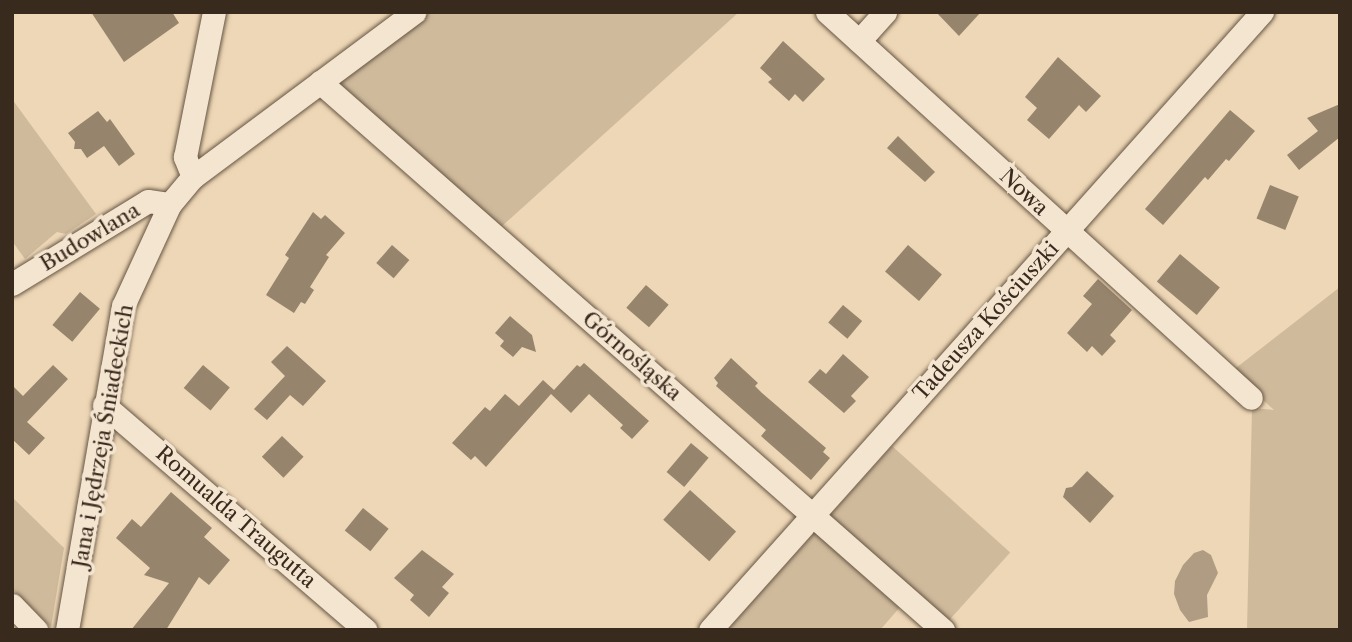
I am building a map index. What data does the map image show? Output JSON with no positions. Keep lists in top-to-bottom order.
{
  "streets": {
    "street": [
      "Nowa",
      "Budowlana",
      "Tadeusza Kościuszki",
      "Górnośląska",
      "Jana i Jędrzeja Śniadeckich",
      "Romualda Traugutta"
    ]
  },
  "crossings": [
    ["Nowa", "Tadeusza Kościuszki"],
    ["Budowlana", "Jana i Jędrzeja Śniadeckich"],
    ["Tadeusza Kościuszki", "Górnośląska"],
    ["Górnośląska", "Jana i Jędrzeja Śniadeckich"],
    ["Jana i Jędrzeja Śniadeckich", "Romualda Traugutta"]
  ]
}
